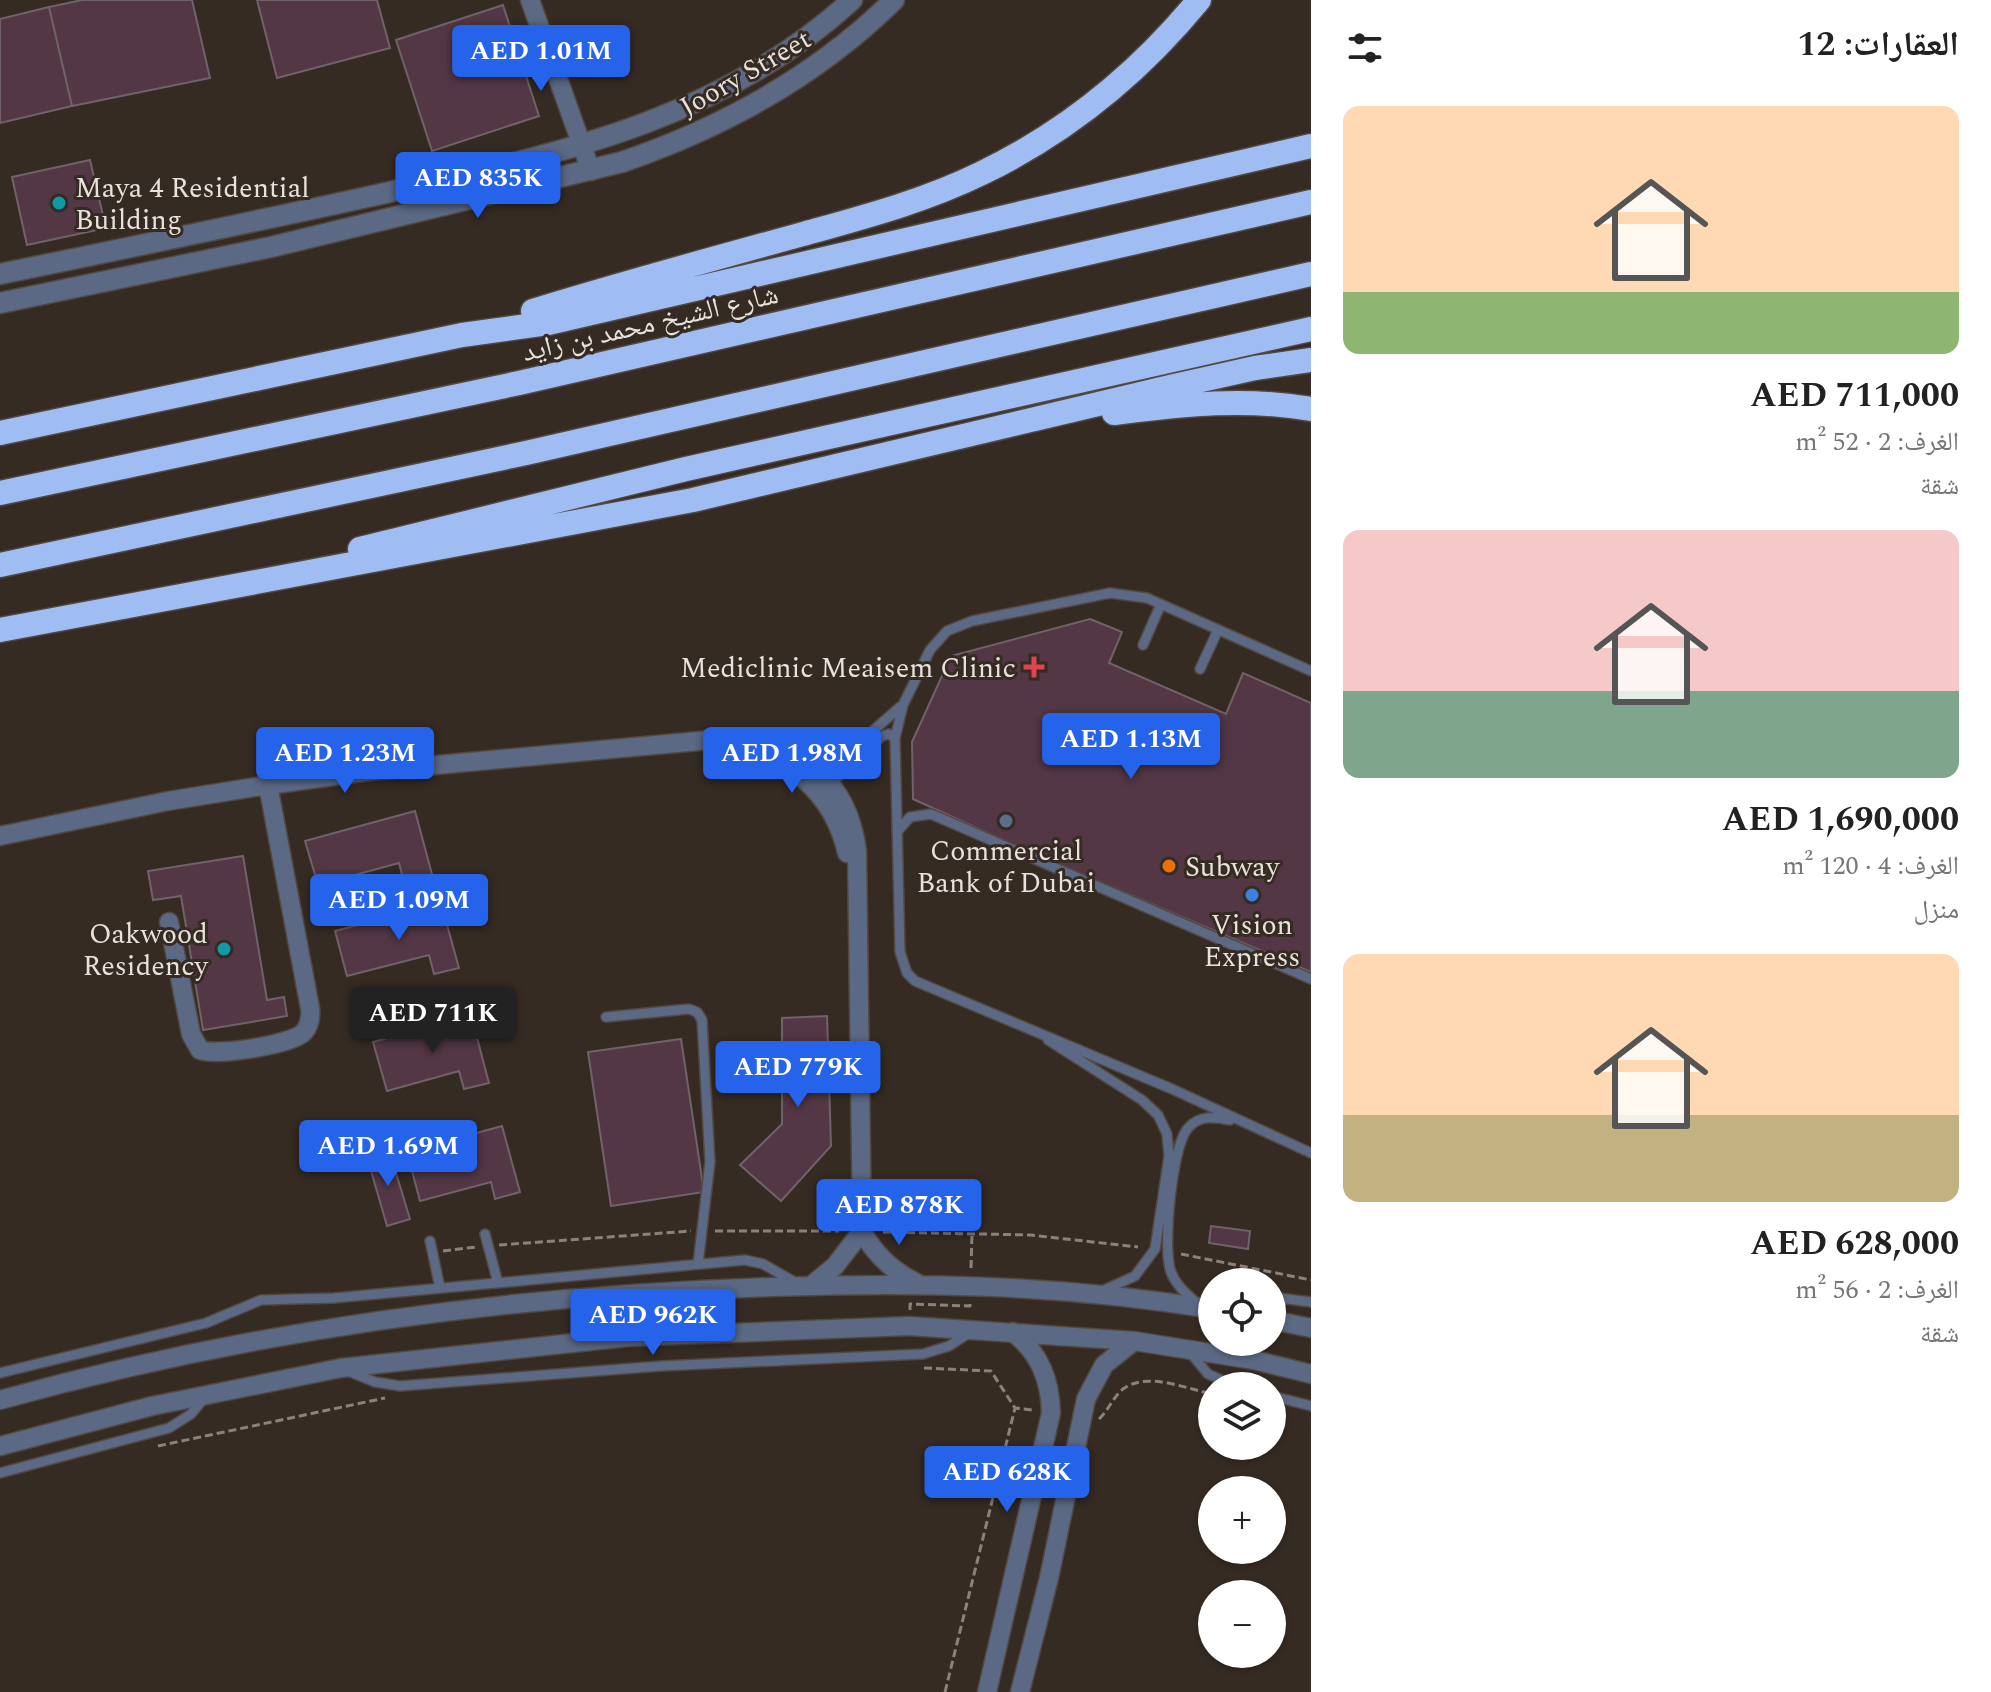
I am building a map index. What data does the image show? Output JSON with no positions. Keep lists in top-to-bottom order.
{
  "streets": {
    "highway": ["شارع الشيخ محمد بن زايد"],
    "street": ["Joory Street"]
  },
  "places": {
    "other": [
      "Maya 4 Residential Building",
      "Commercial Bank of Dubai",
      "Subway",
      "Vision Express",
      "Oakwood Residency"
    ],
    "health": ["Mediclinic Meaisem Clinic"]
  },
  "page": {
    "heading": "العقارات: 12",
    "price": [
      "AED 1.01M",
      "AED 835K",
      "AED 1.13M",
      "AED 1.23M",
      "AED 1.98M",
      "AED 1.09M",
      "AED 711K",
      "AED 779K",
      "AED 1.69M",
      "AED 878K",
      "AED 962K",
      "AED 628K"
    ],
    "list": [
      {
        "name": "AED 711,000",
        "note": "الغرف: 2 · 52 m² · شقة"
      },
      {
        "name": "AED 1,690,000",
        "note": "الغرف: 4 · 120 m² · منزل"
      },
      {
        "name": "AED 628,000",
        "note": "الغرف: 2 · 56 m² · شقة"
      }
    ],
    "map_buttons": ["+", "−"]
  }
}
